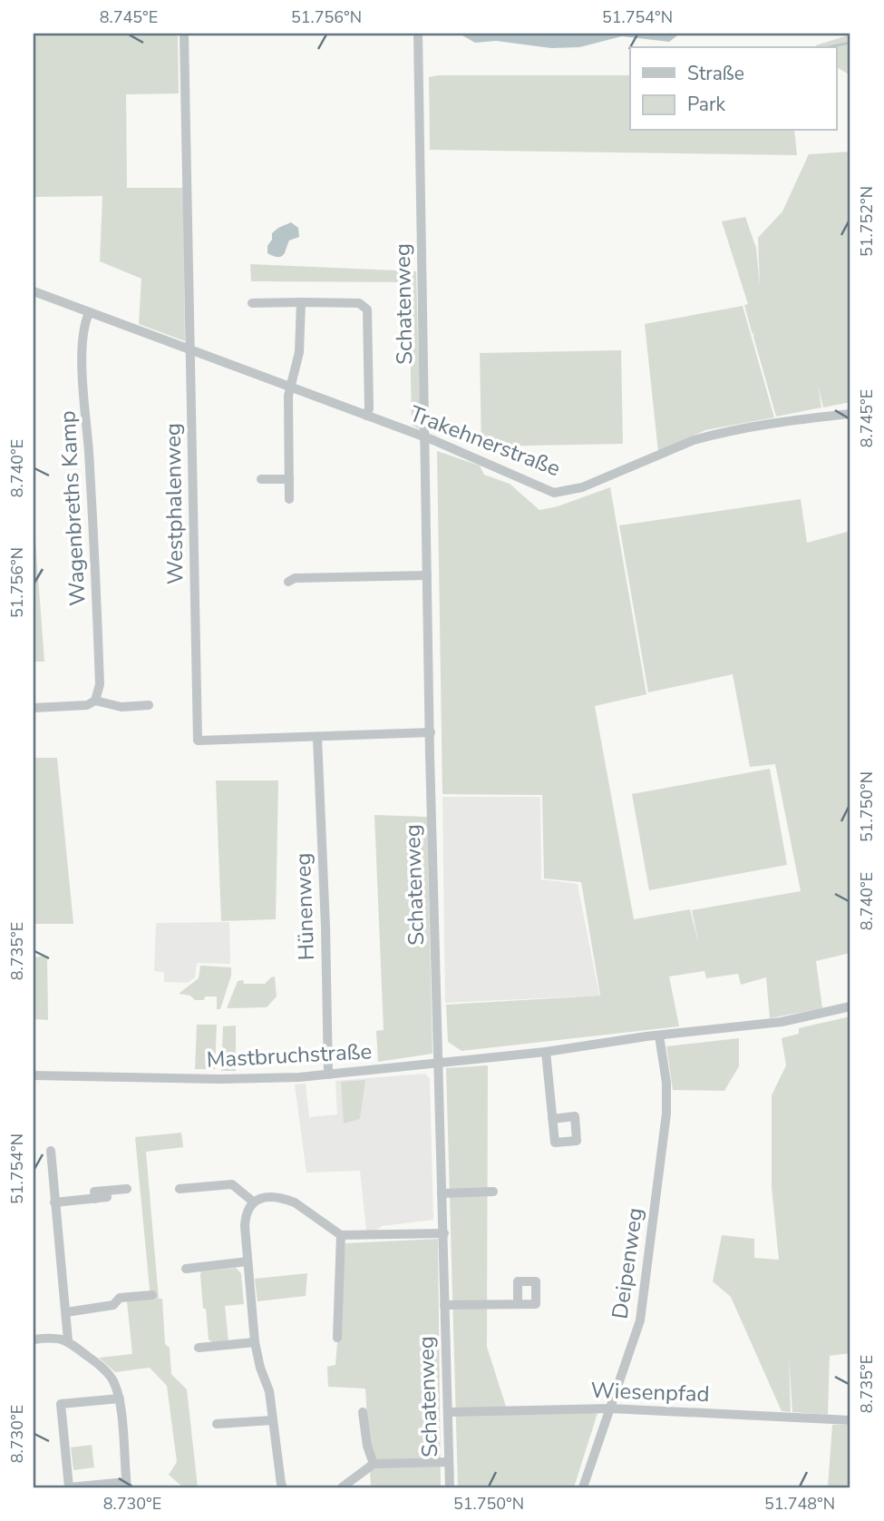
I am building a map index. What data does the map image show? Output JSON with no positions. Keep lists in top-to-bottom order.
{
  "streets": {
    "street": [
      "Schatenweg",
      "Trakehnerstraße",
      "Westphalenweg",
      "Wagenbreths Kamp",
      "Hünenweg",
      "Mastbruchstraße",
      "Deipenweg",
      "Wiesenpfad"
    ]
  },
  "crossings": [
    ["Schatenweg", "Trakehnerstraße"],
    ["Schatenweg", "Westphalenweg"],
    ["Schatenweg", "Mastbruchstraße"],
    ["Schatenweg", "Wiesenpfad"],
    ["Trakehnerstraße", "Westphalenweg"],
    ["Trakehnerstraße", "Wagenbreths Kamp"],
    ["Westphalenweg", "Hünenweg"],
    ["Hünenweg", "Mastbruchstraße"],
    ["Mastbruchstraße", "Deipenweg"],
    ["Deipenweg", "Wiesenpfad"]
  ],
  "legend": ["Straße", "Park"],
  "coordinates": [
    "8.745°E",
    "51.756°N",
    "51.754°N",
    "51.752°N",
    "8.740°E",
    "51.750°N",
    "8.735°E",
    "8.730°E",
    "51.748°N"
  ]
}
